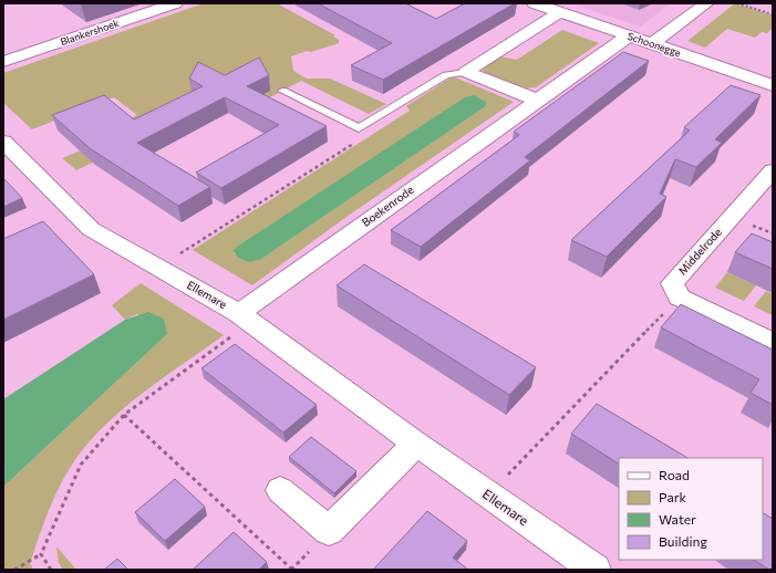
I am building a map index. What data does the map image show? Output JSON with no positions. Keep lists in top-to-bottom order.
{
  "streets": {
    "street": [
      "Blankershoek",
      "Schoonegge",
      "Boekenrode",
      "Middelrode",
      "Ellemare"
    ]
  },
  "crossings": [
    ["Schoonegge", "Boekenrode"],
    ["Boekenrode", "Ellemare"]
  ],
  "legend": [
    "Road",
    "Park",
    "Water",
    "Building"
  ]
}
